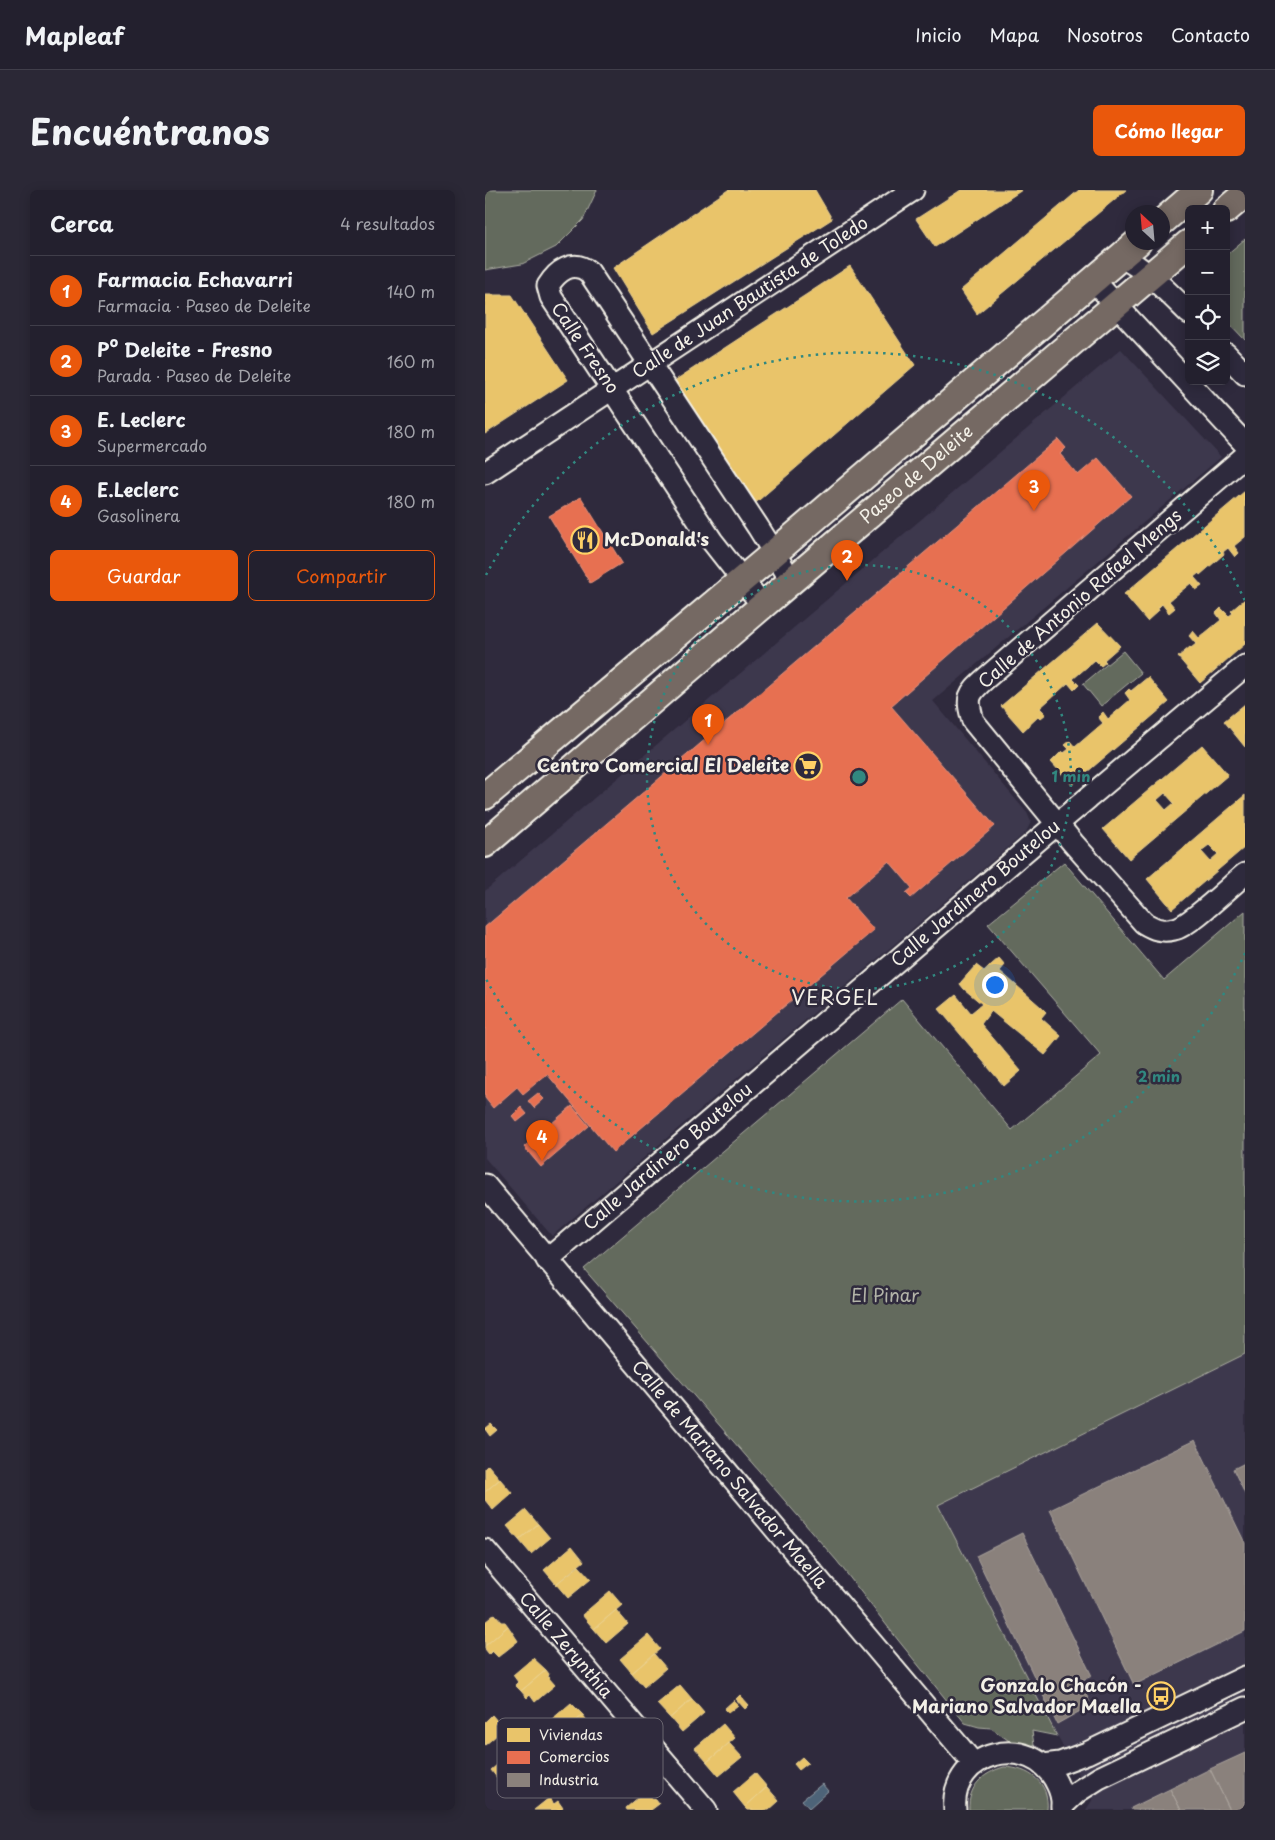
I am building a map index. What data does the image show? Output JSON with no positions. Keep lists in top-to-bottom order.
{
  "streets": {
    "main road": ["Paseo de Deleite"],
    "street": [
      "Calle de Juan Bautista de Toledo",
      "Calle Fresno",
      "Calle de Antonio Rafael Mengs",
      "Calle Jardinero Boutelou",
      "Calle de Mariano Salvador Maella",
      "Calle Zerynthia"
    ]
  },
  "crossings": [
    ["Calle de Juan Bautista de Toledo", "Calle Fresno"],
    ["Calle Fresno", "Paseo de Deleite"],
    ["Calle de Antonio Rafael Mengs", "Calle Jardinero Boutelou"],
    ["Calle Jardinero Boutelou", "Calle de Mariano Salvador Maella"]
  ],
  "districts": ["VERGEL"],
  "parks": ["El Pinar"],
  "places": {
    "restaurant": ["McDonald's"],
    "supermarket": ["Centro Comercial El Deleite"],
    "bus stop": ["Gonzalo Chacón - Mariano Salvador Maella"]
  },
  "legend": ["Viviendas", "Comercios", "Industria"],
  "north": "top left",
  "page": {
    "header": "Mapleaf",
    "nav": [
      "Inicio",
      "Mapa",
      "Nosotros",
      "Contacto"
    ],
    "title": "Encuéntranos",
    "buttons": [
      "Cómo llegar",
      ["Guardar", "Compartir"]
    ],
    "heading": ["Cerca", "4 resultados"],
    "map_buttons": ["+", "−"],
    "list": [
      {
        "mark": "1",
        "name": "Farmacia Echavarri",
        "note": "Farmacia · Paseo de Deleite",
        "value": "140 m"
      },
      {
        "mark": "2",
        "name": "Pº Deleite - Fresno",
        "note": "Parada · Paseo de Deleite",
        "value": "160 m"
      },
      {
        "mark": "3",
        "name": "E. Leclerc",
        "note": "Supermercado",
        "value": "180 m"
      },
      {
        "mark": "4",
        "name": "E.Leclerc",
        "note": "Gasolinera",
        "value": "180 m"
      }
    ],
    "pins": [
      "3",
      "2",
      "1",
      "4"
    ]
  },
  "rings": ["1 min", "2 min"]
}
